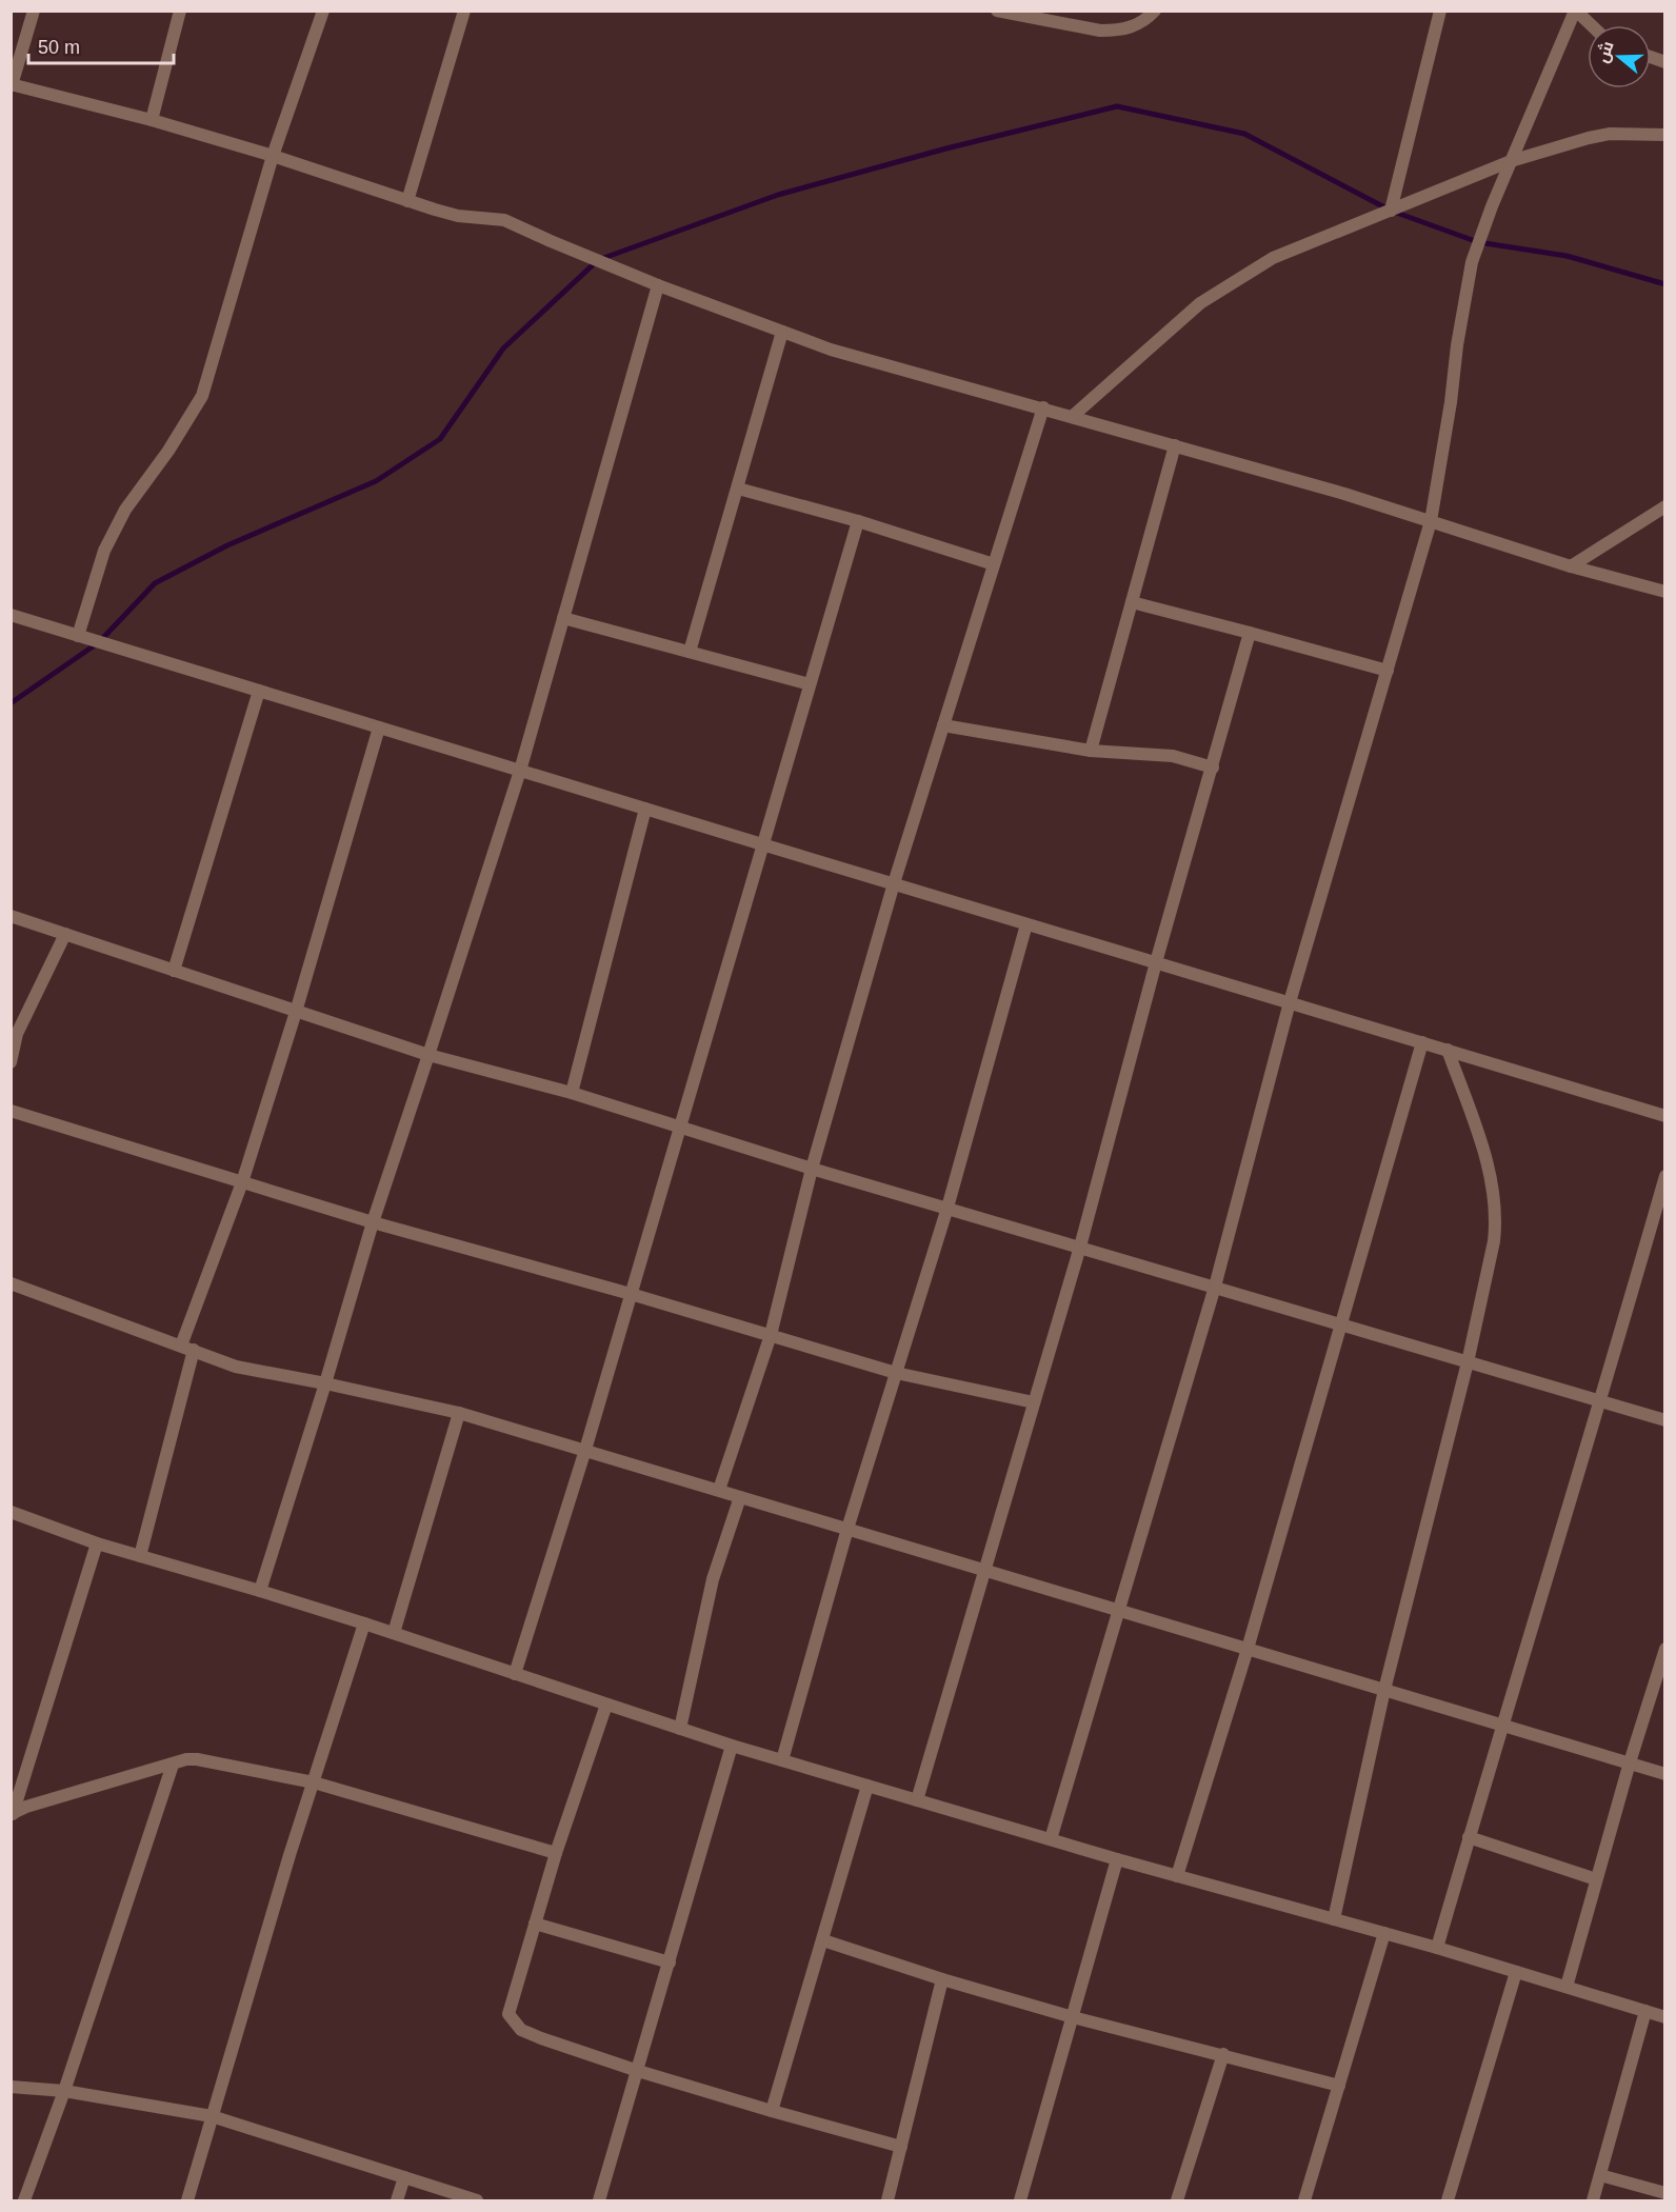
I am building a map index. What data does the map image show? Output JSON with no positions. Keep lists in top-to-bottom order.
{
  "scale_bar": "50 m",
  "north": "left"
}
